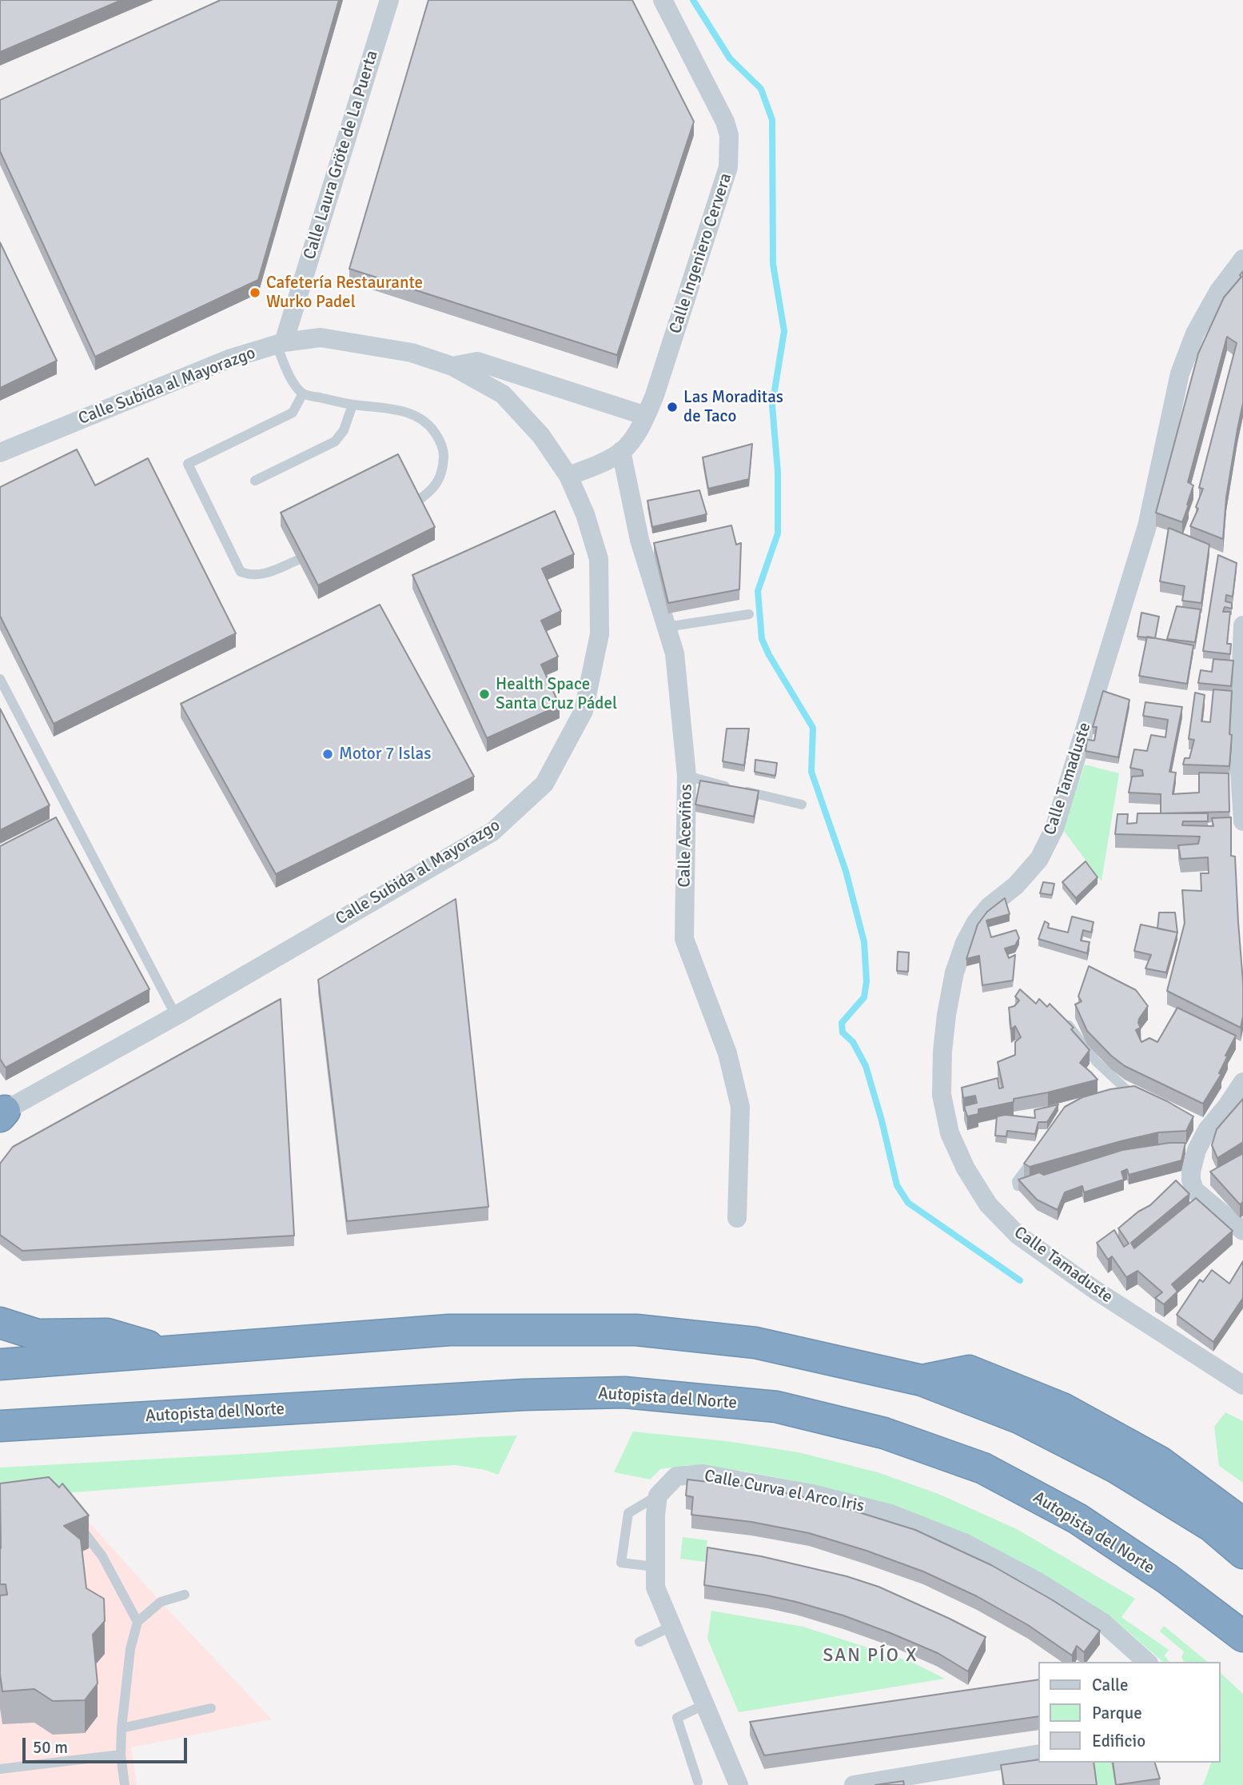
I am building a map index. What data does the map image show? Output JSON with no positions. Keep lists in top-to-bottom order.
{
  "streets": {
    "highway": ["Autopista del Norte"],
    "street": [
      "Calle Laura Gröte de La Puerta",
      "Calle Ingeniero Cervera",
      "Calle Subida al Mayorazgo",
      "Calle Tamaduste",
      "Calle Aceviños",
      "Calle Curva el Arco Iris"
    ]
  },
  "crossings": [
    ["Calle Laura Gröte de La Puerta", "Calle Subida al Mayorazgo"],
    ["Calle Ingeniero Cervera", "Calle Subida al Mayorazgo"],
    ["Calle Ingeniero Cervera", "Calle Aceviños"]
  ],
  "districts": ["SAN PÍO X"],
  "places": [
    "Cafetería Restaurante Wurko Padel",
    "Las Moraditas de Taco",
    "Health Space Santa Cruz Pádel",
    "Motor 7 Islas"
  ],
  "legend": ["Calle", "Parque", "Edificio"],
  "scale_bar": "50 m"
}
